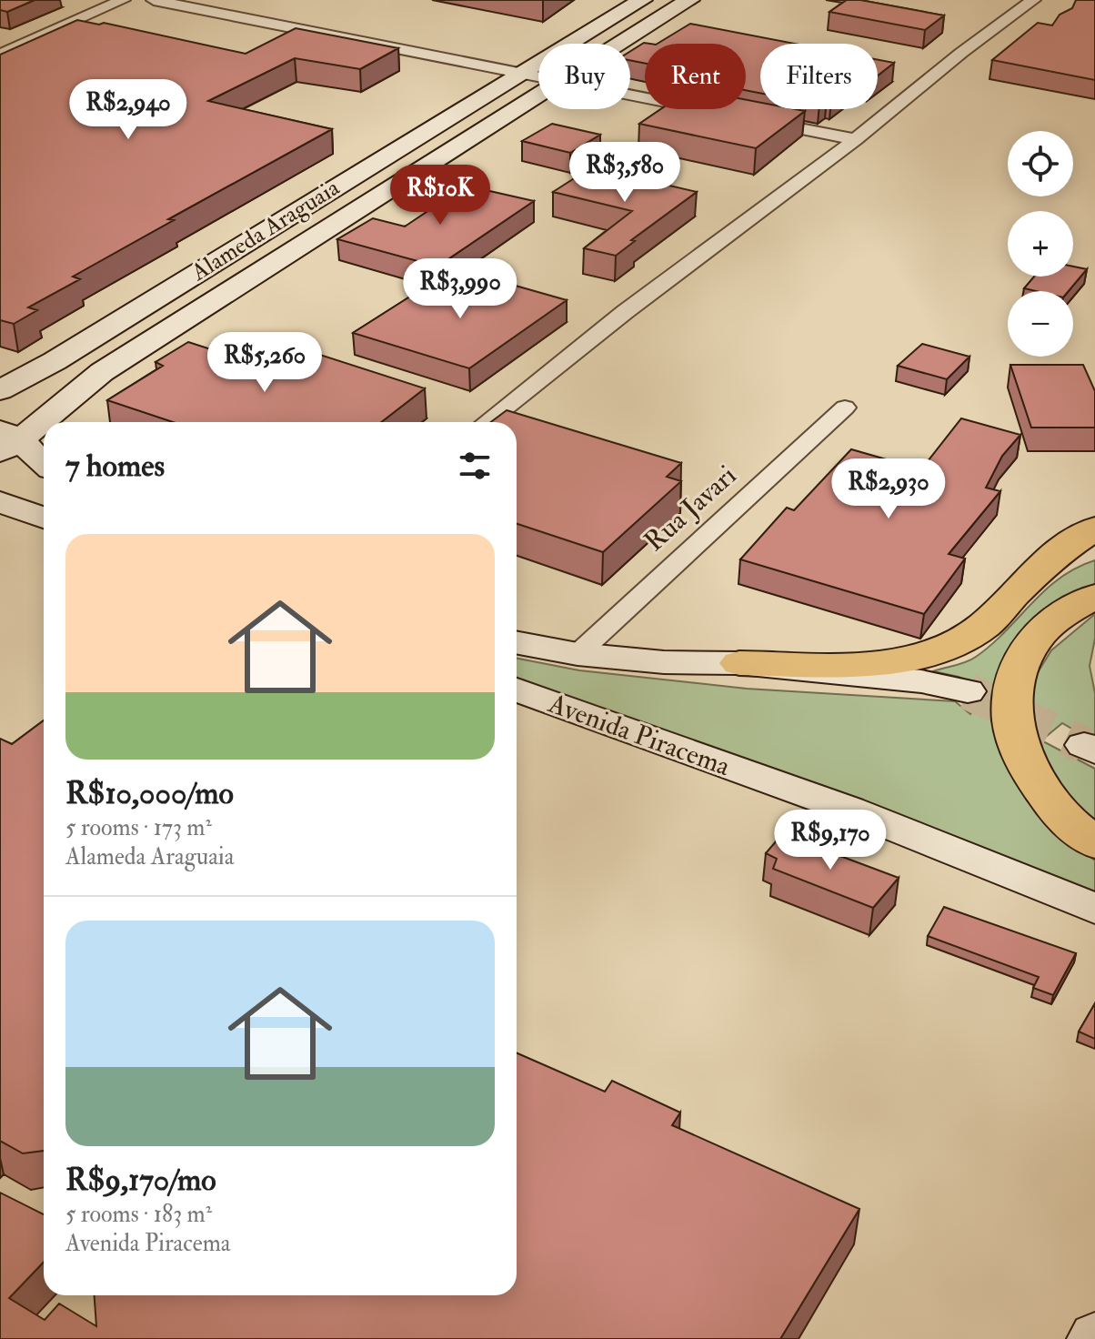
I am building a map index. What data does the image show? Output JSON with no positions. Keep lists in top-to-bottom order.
{
  "streets": {
    "street": ["Alameda Araguaia", "Rua Javari", "Avenida Piracema"]
  },
  "crossings": [
    ["Rua Javari", "Avenida Piracema"]
  ],
  "page": {
    "chip": ["Buy", "Rent", "Filters"],
    "price": [
      "R$2,940",
      "R$3,580",
      "R$10K",
      "R$3,990",
      "R$5,260",
      "R$2,930",
      "R$9,170"
    ],
    "map_buttons": ["+", "−"],
    "heading": "7 homes",
    "list": [
      {
        "name": "R$10,000/mo",
        "note": "5 rooms · 173 m² · Alameda Araguaia"
      },
      {
        "name": "R$9,170/mo",
        "note": "5 rooms · 183 m² · Avenida Piracema"
      }
    ]
  }
}
